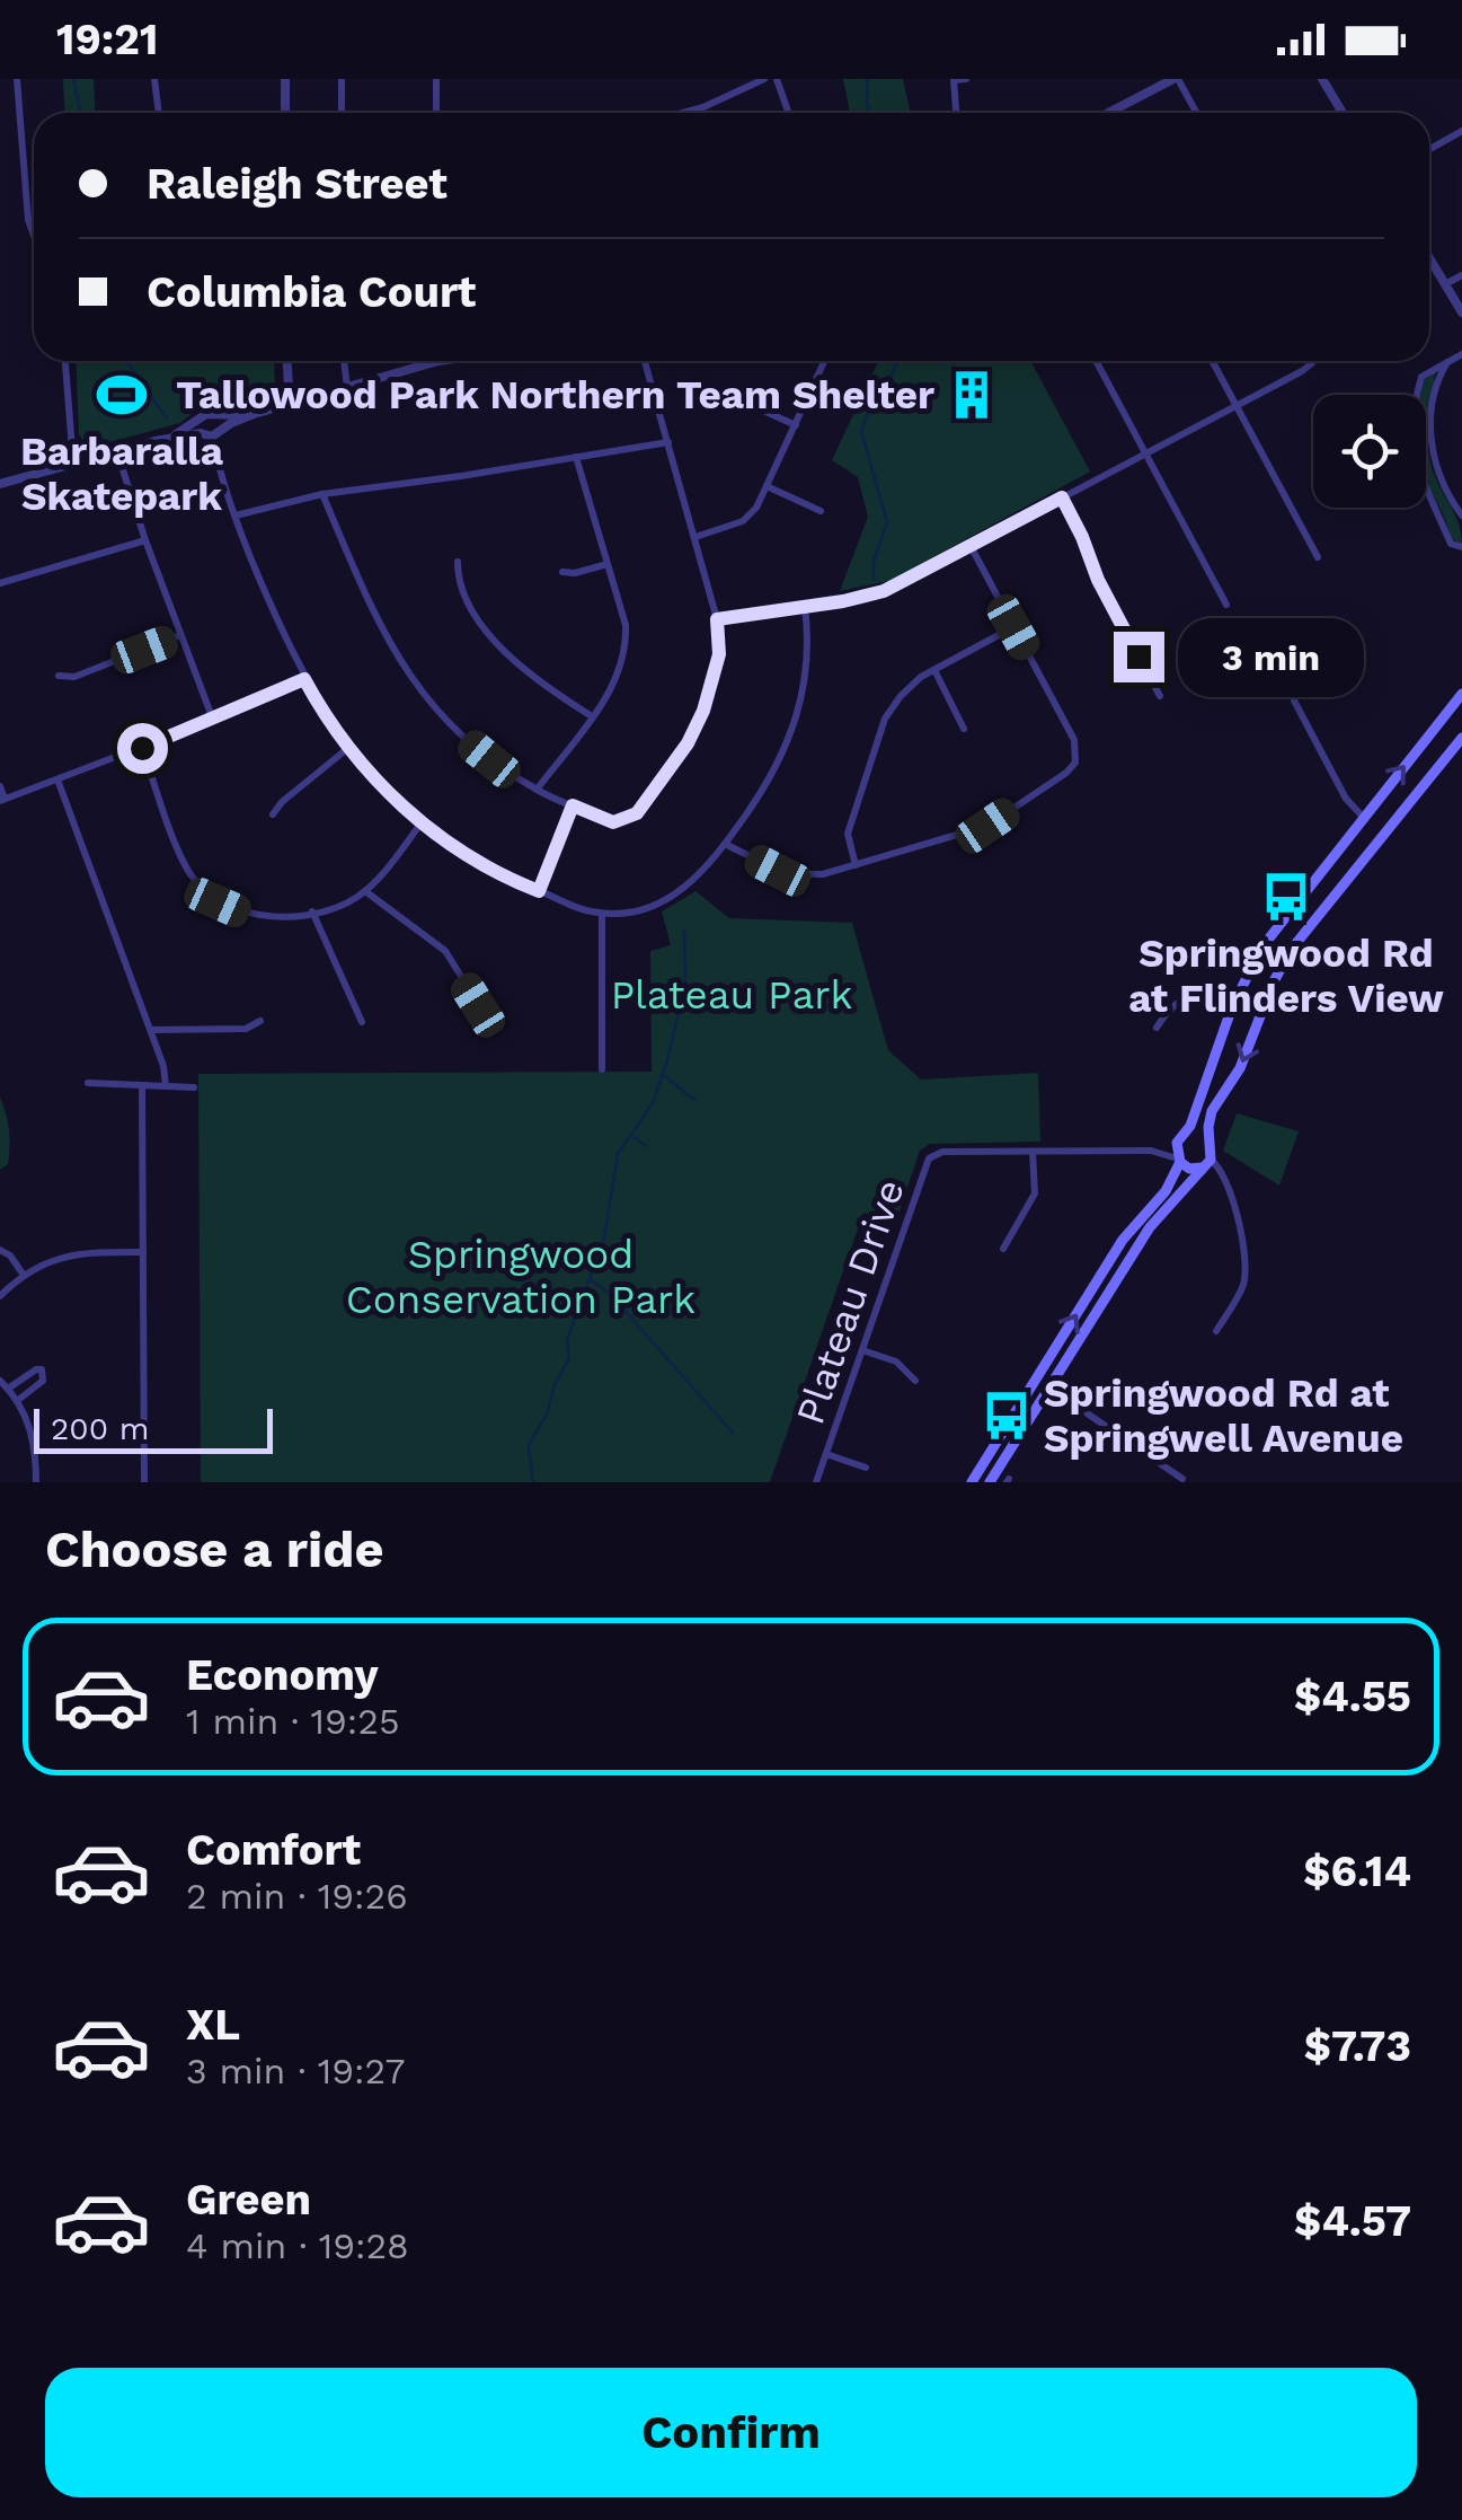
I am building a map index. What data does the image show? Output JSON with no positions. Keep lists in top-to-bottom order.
{
  "streets": {
    "street": ["Plateau Drive"]
  },
  "parks": ["Plateau Park", "Springwood Conservation Park"],
  "places": {
    "sports": ["Barbaralla Skatepark"],
    "building": ["Tallowood Park Northern Team Shelter"],
    "bus stop": ["Springwood Rd at Flinders View", "Springwood Rd at Springwell Avenue"]
  },
  "scale_bar": "200 m",
  "page": {
    "status": "19:21",
    "banner": ["Raleigh Street", "Columbia Court"],
    "bubble": "3 min",
    "scale": "200 m",
    "heading": "Choose a ride",
    "list": [
      {
        "name": "Economy",
        "note": "1 min · 19:25",
        "value": "$4.55"
      },
      {
        "name": "Comfort",
        "note": "2 min · 19:26",
        "value": "$6.14"
      },
      {
        "name": "XL",
        "note": "3 min · 19:27",
        "value": "$7.73"
      },
      {
        "name": "Green",
        "note": "4 min · 19:28",
        "value": "$4.57"
      }
    ],
    "buttons": "Confirm"
  }
}
